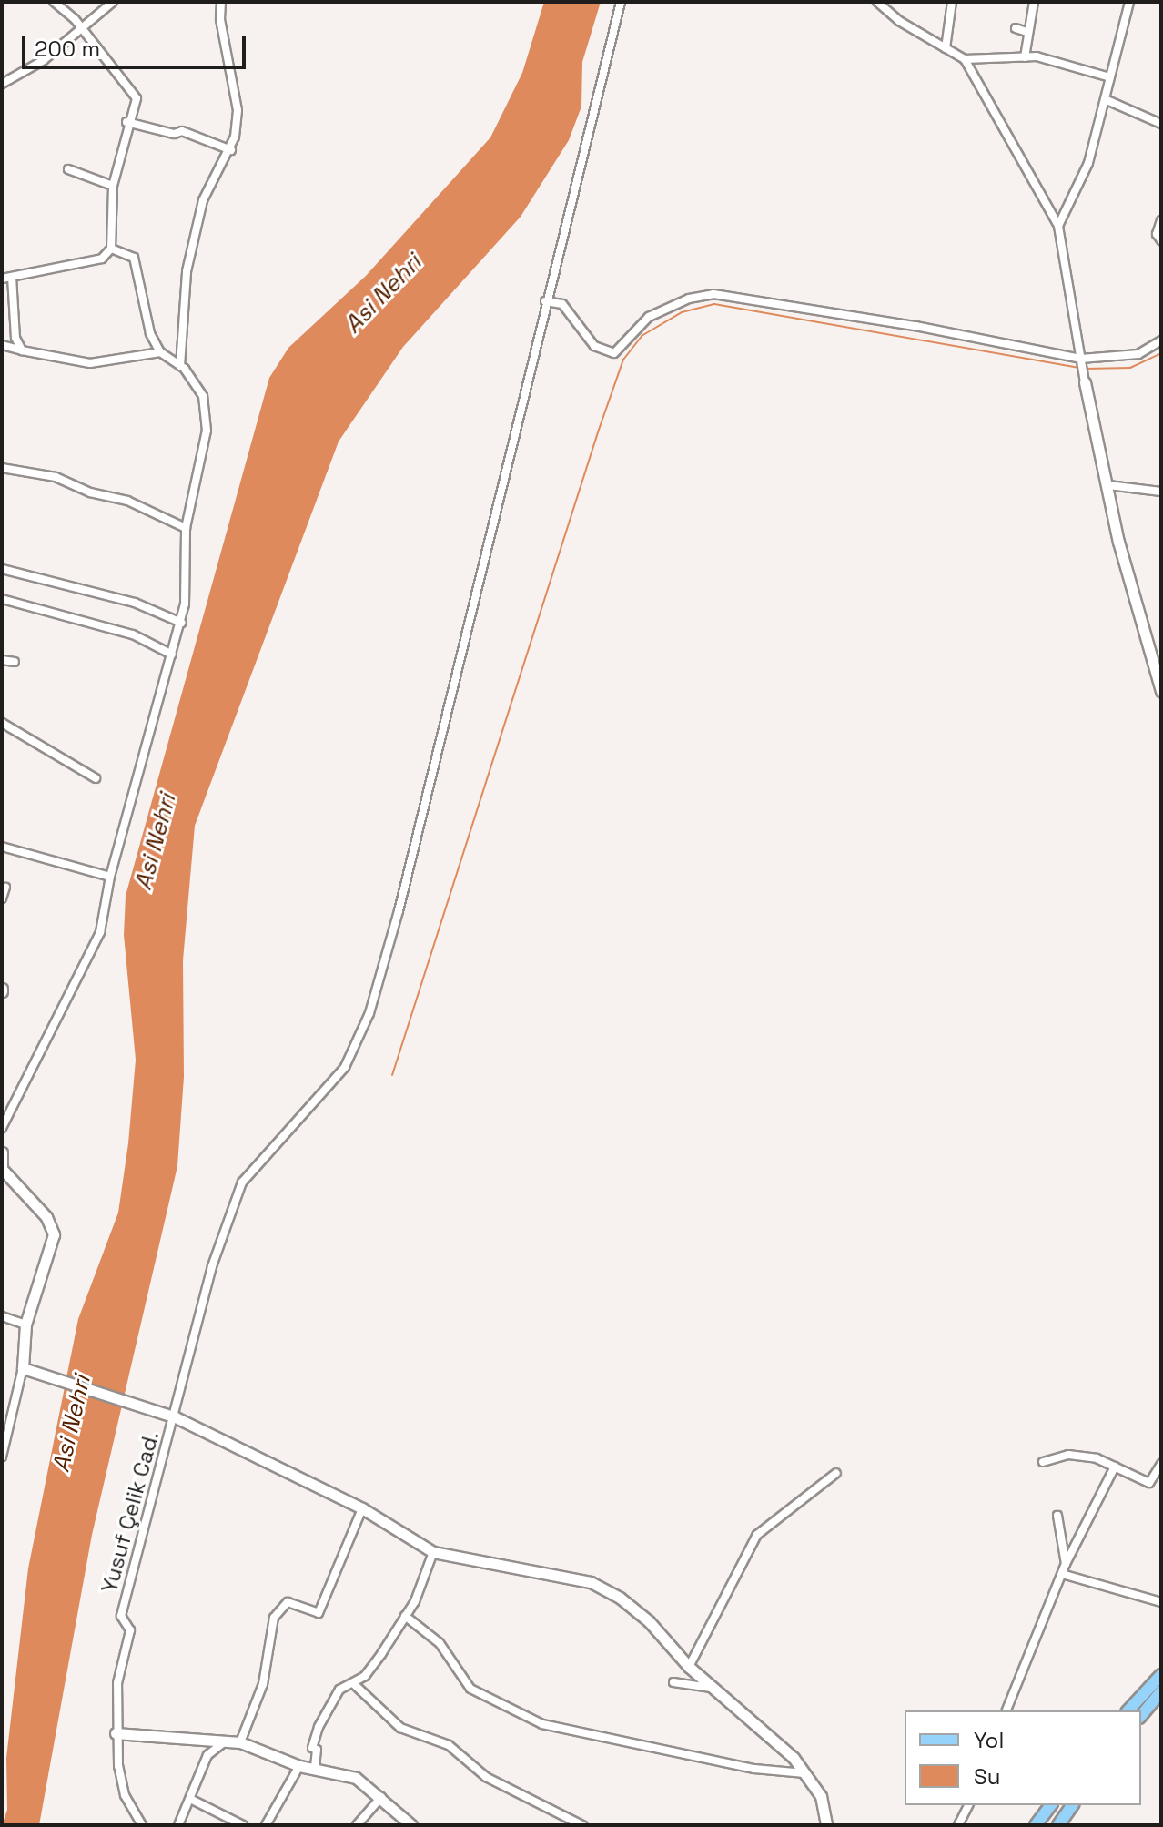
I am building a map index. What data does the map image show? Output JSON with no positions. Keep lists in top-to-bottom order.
{
  "streets": {
    "street": ["Yusuf Çelik Cad."]
  },
  "water": ["Asi Nehri"],
  "legend": ["Yol", "Su"],
  "scale_bar": "200 m"
}
